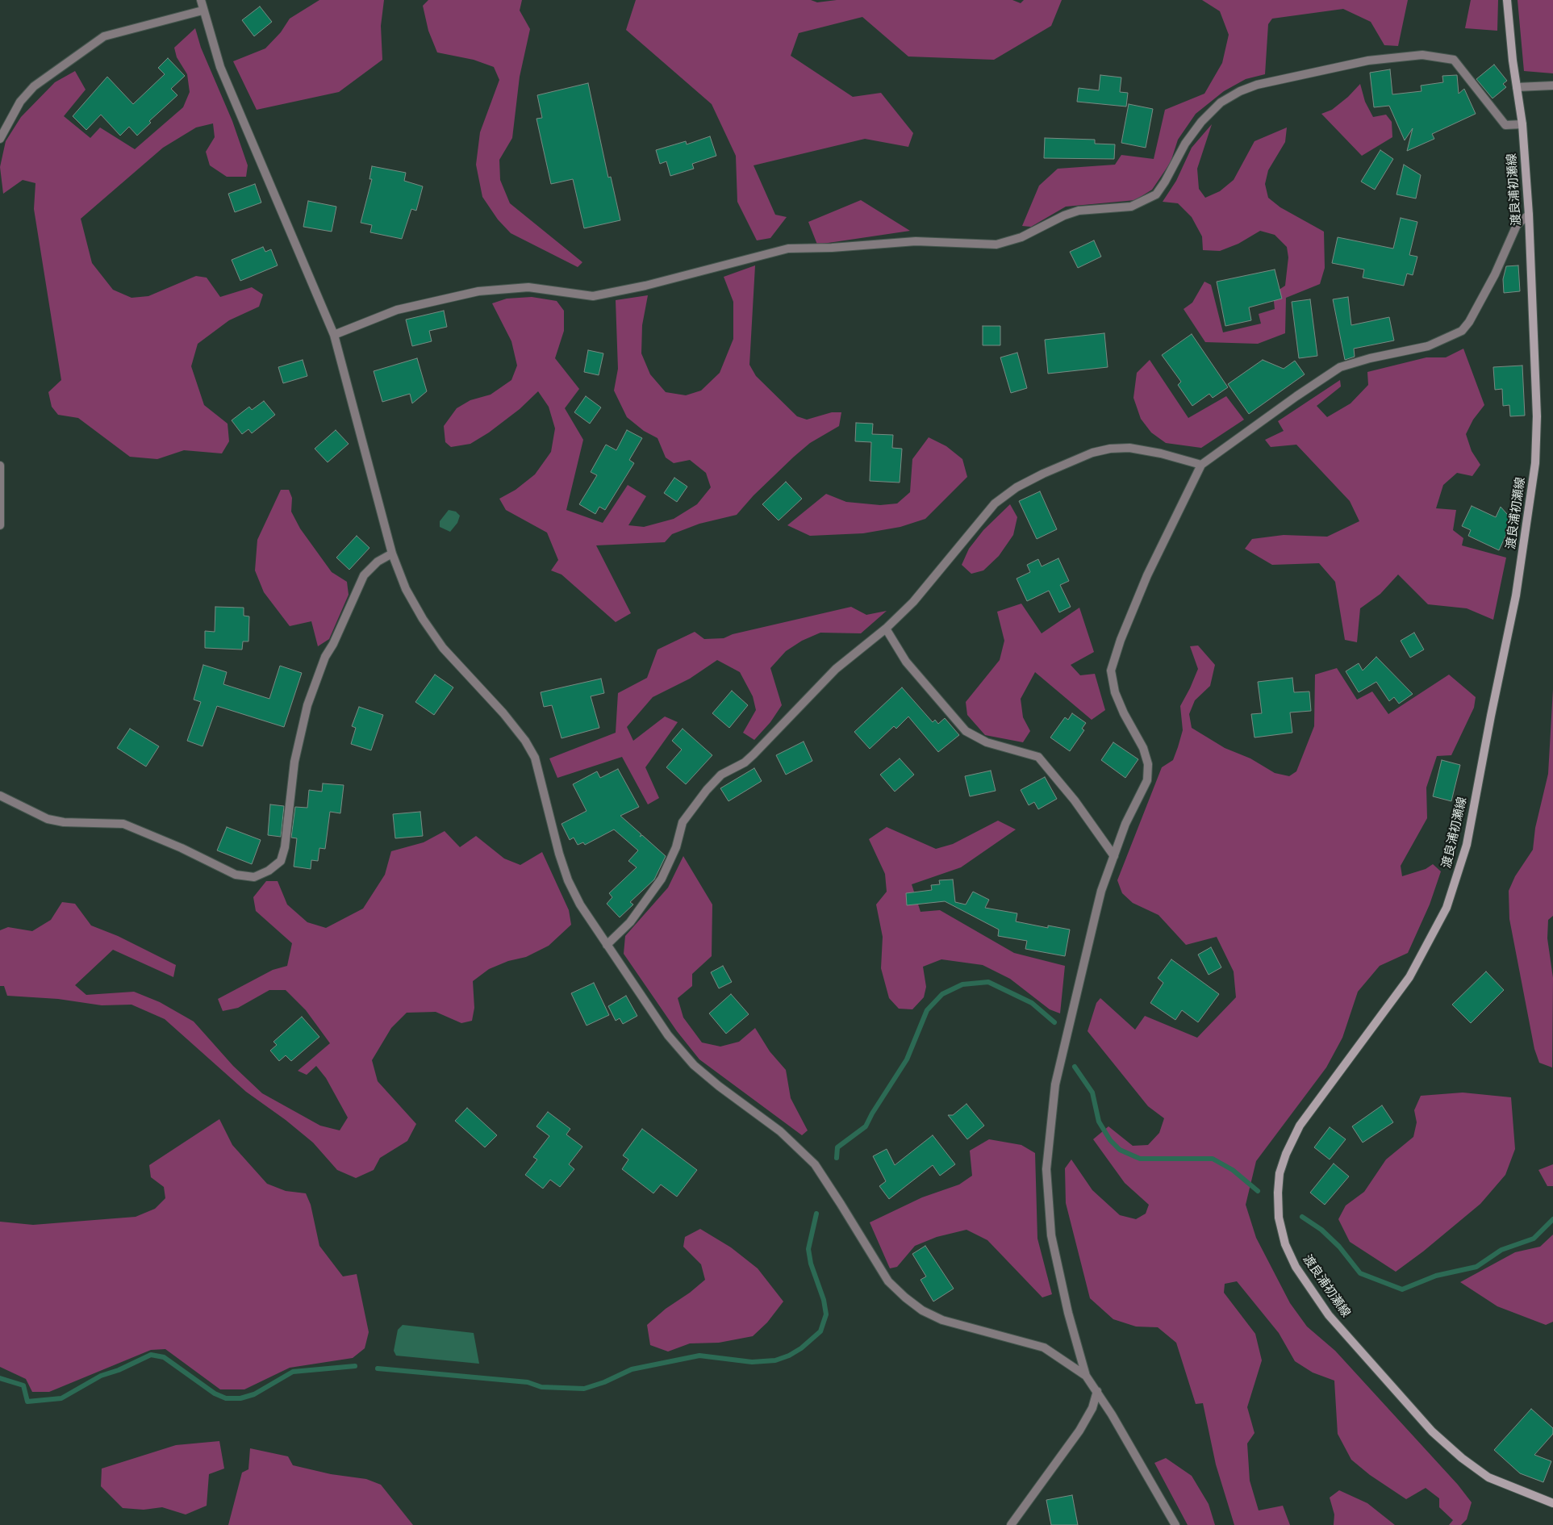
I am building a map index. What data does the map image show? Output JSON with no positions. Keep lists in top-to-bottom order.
{
  "streets": {
    "main road": ["渡良浦初瀬線"]
  }
}
